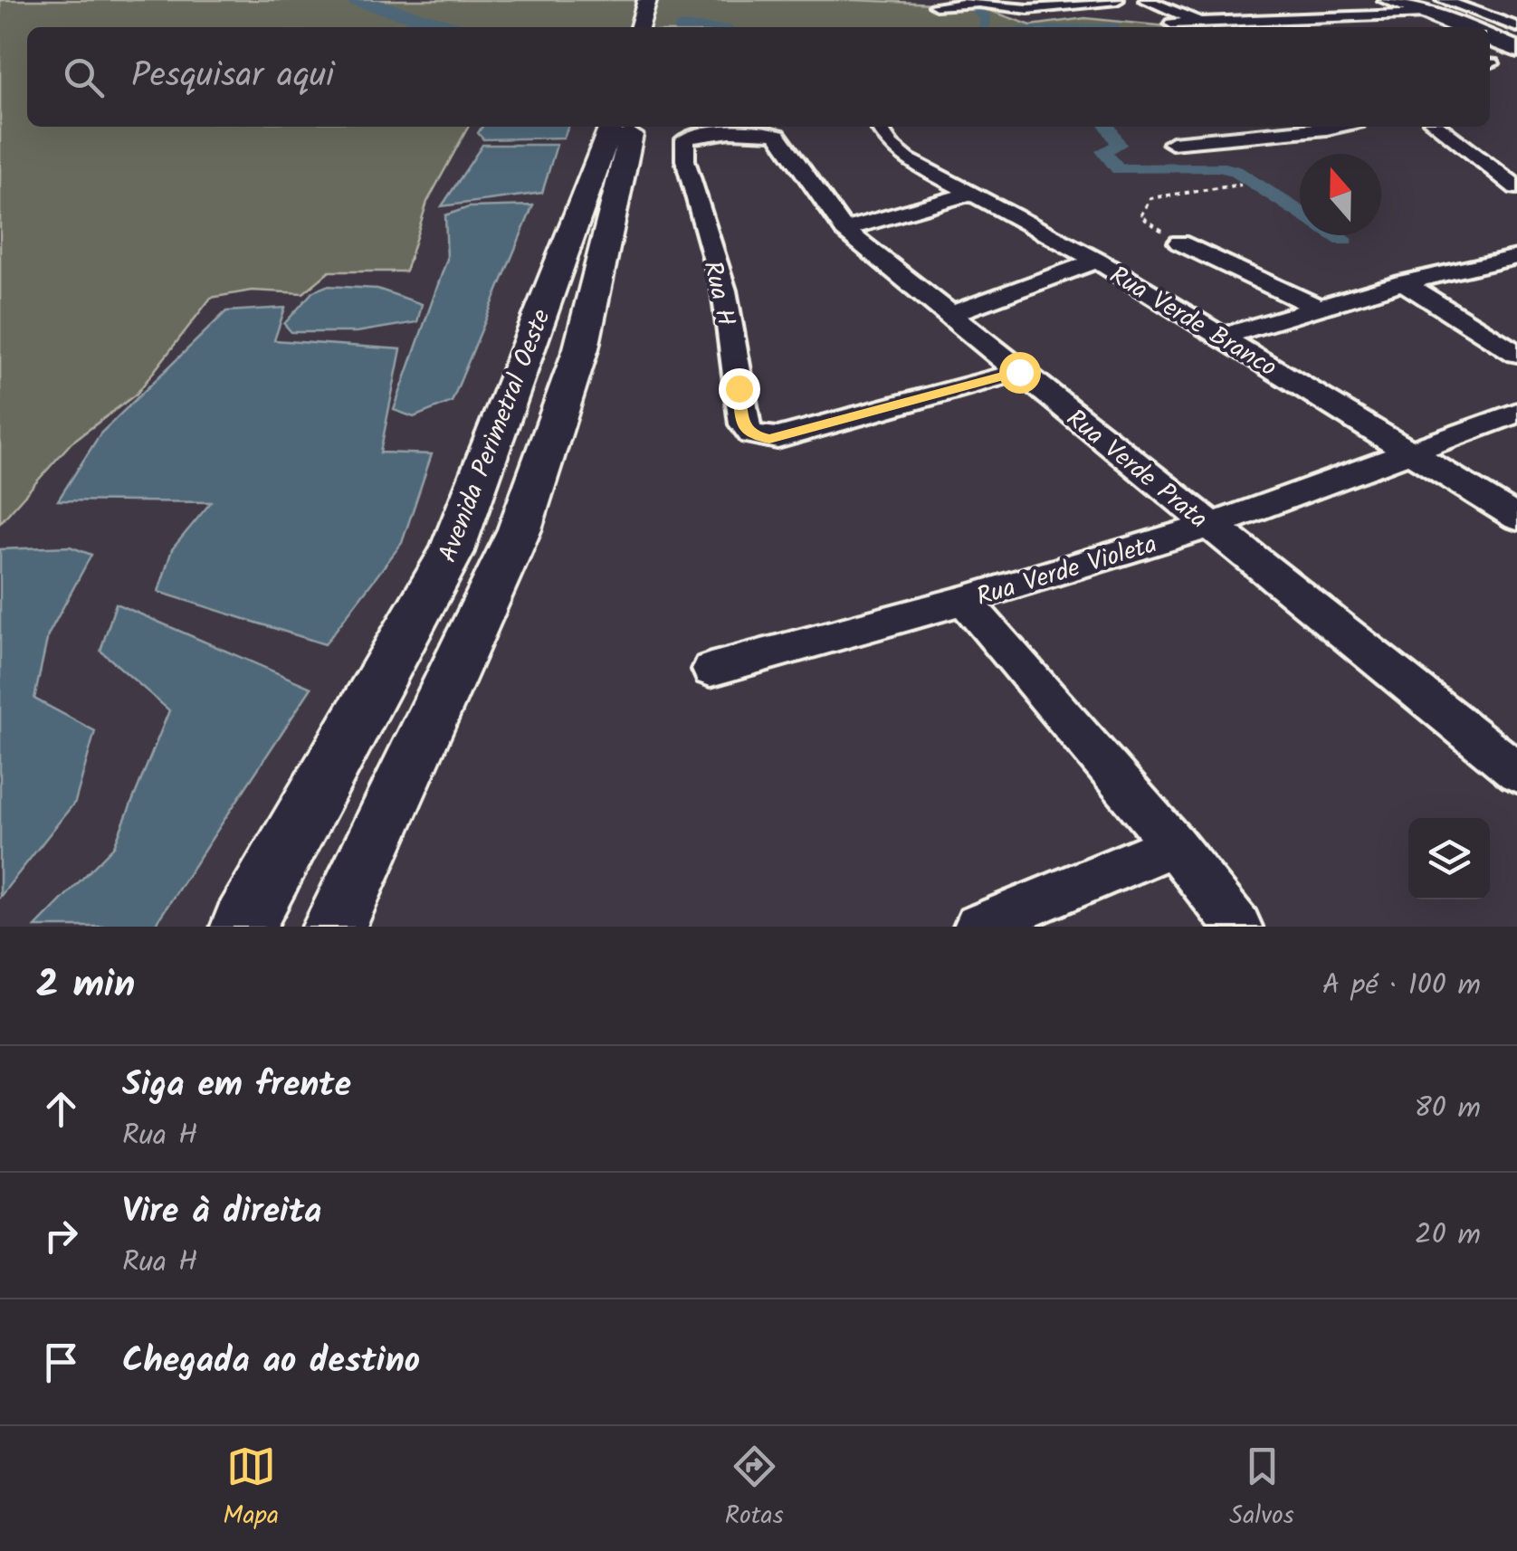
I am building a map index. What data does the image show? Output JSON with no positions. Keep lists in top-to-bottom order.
{
  "streets": {
    "main road": ["Avenida Perimetral Oeste"],
    "street": [
      "Rua H",
      "Rua Verde Branco",
      "Rua Verde Prata",
      "Rua Verde Violeta"
    ]
  },
  "crossings": [
    ["Rua H", "Rua Verde Prata"],
    ["Rua Verde Branco", "Rua Verde Violeta"],
    ["Rua Verde Prata", "Rua Verde Violeta"]
  ],
  "north": "top",
  "page": {
    "search": "Pesquisar aqui",
    "heading": ["2 min", "A pé · 100 m"],
    "list": [
      ["Siga em frente", "Rua H", "80 m"],
      ["Vire à direita", "Rua H", "20 m"],
      "Chegada ao destino"
    ],
    "nav": ["Mapa", "Rotas", "Salvos"]
  }
}
